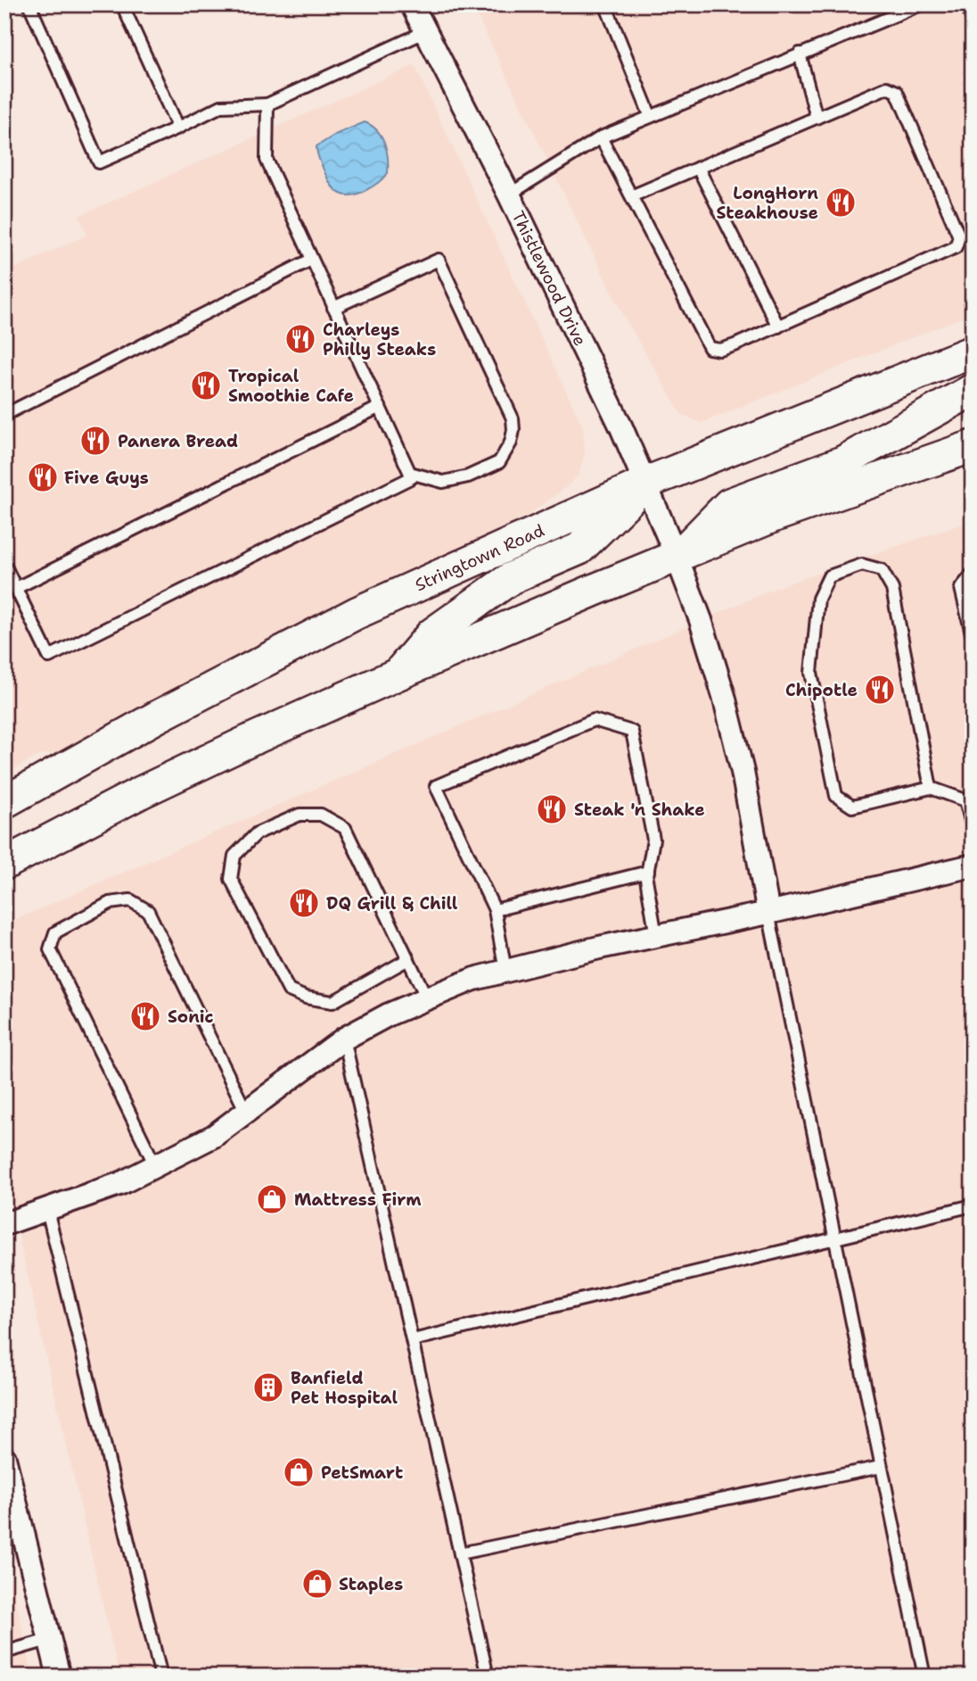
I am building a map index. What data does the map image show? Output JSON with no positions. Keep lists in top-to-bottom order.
{
  "streets": {
    "main road": ["Stringtown Road"],
    "street": ["Thistlewood Drive"]
  },
  "crossings": [
    ["Thistlewood Drive", "Stringtown Road"]
  ],
  "places": {
    "restaurant": [
      "LongHorn Steakhouse",
      "Charleys Philly Steaks",
      "Tropical Smoothie Cafe",
      "Panera Bread",
      "Five Guys",
      "Chipotle",
      "Steak 'n Shake",
      "DQ Grill & Chill",
      "Sonic"
    ],
    "shop": ["Mattress Firm", "PetSmart", "Staples"],
    "building": ["Banfield Pet Hospital"]
  }
}
